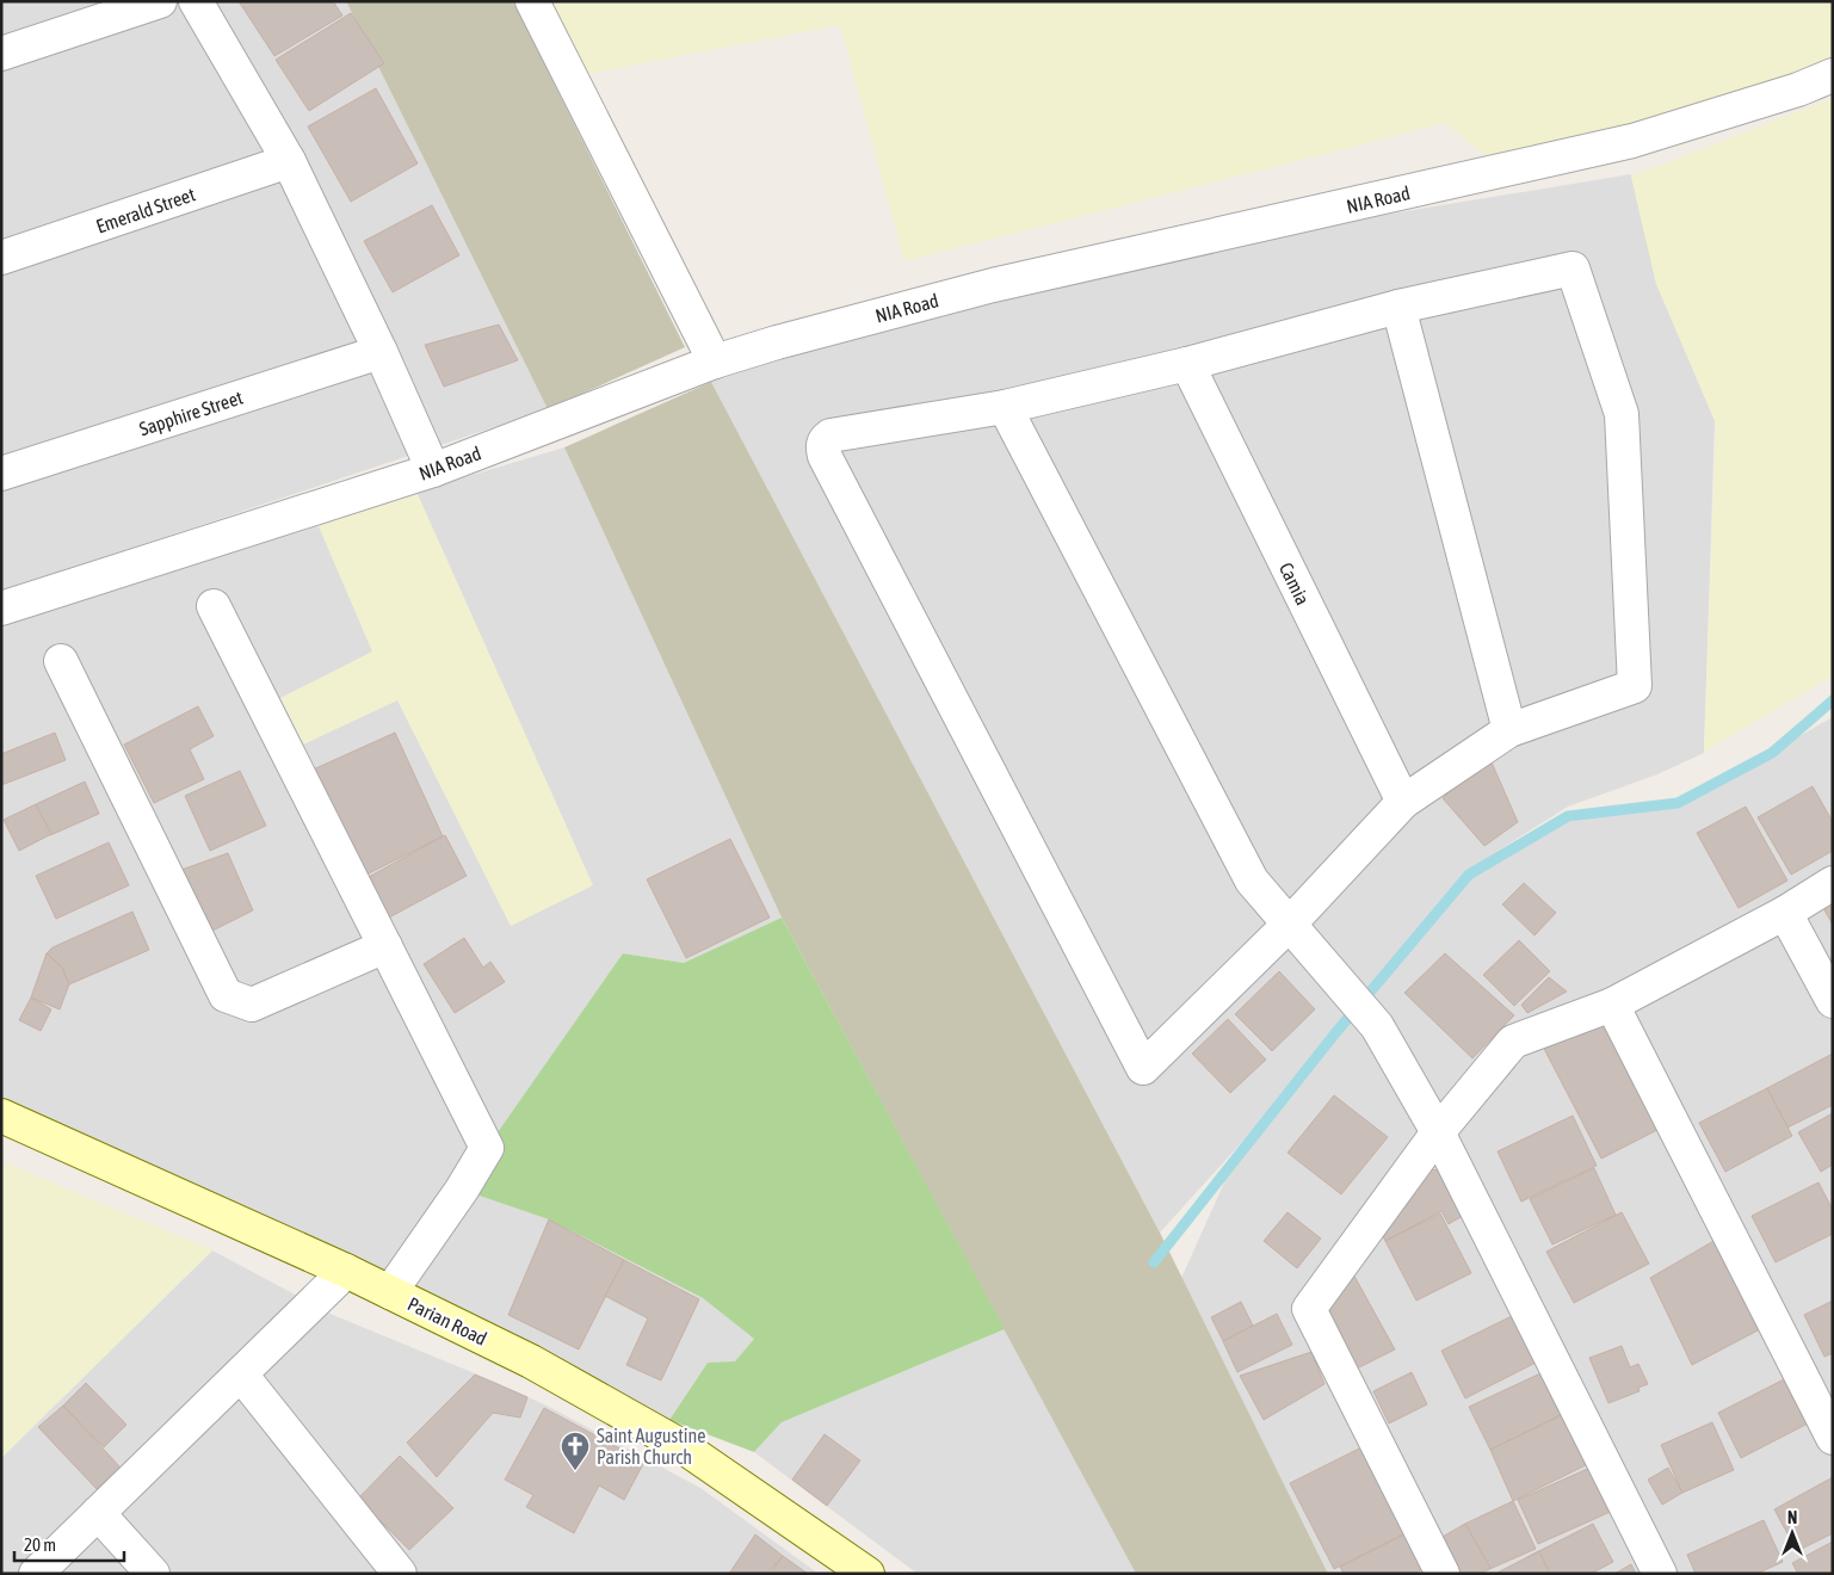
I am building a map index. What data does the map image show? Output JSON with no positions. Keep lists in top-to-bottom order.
{
  "streets": {
    "main road": ["Parian Road"],
    "street": [
      "NIA Road",
      "Emerald Street",
      "Sapphire Street",
      "Camia"
    ]
  },
  "places": {
    "church": ["Saint Augustine Parish Church"]
  },
  "scale_bar": "20 m",
  "north": "top"
}
